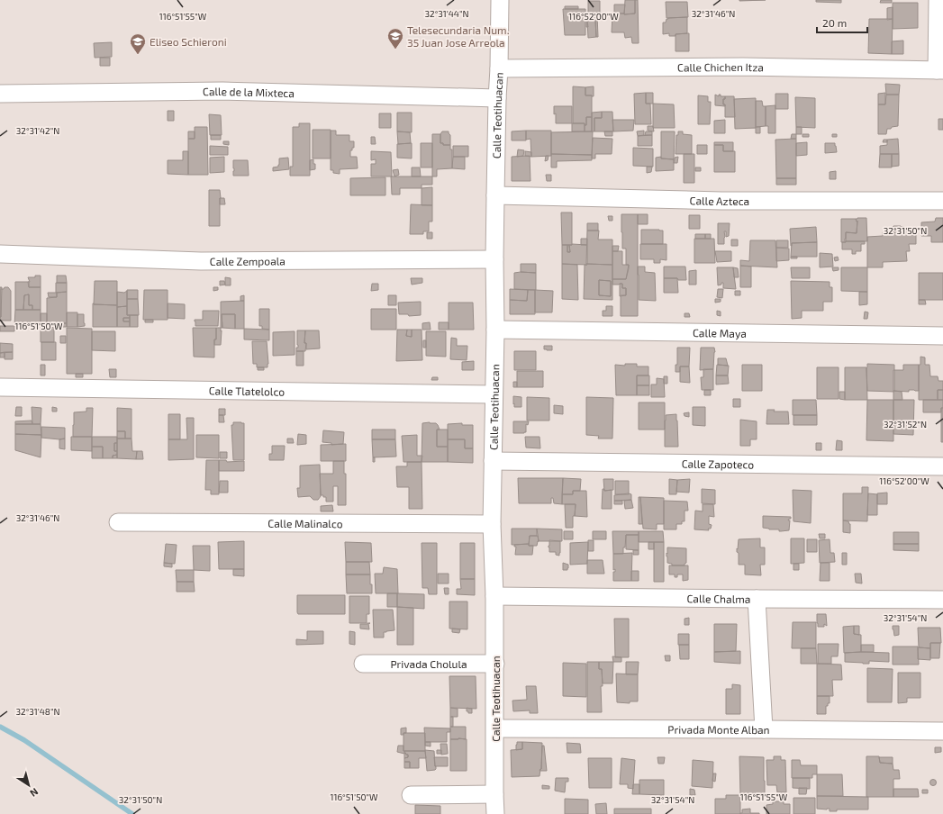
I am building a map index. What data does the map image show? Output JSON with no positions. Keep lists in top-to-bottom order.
{
  "streets": {
    "street": [
      "Calle Chichen Itza",
      "Calle de la Mixteca",
      "Calle Teotihuacan",
      "Calle Azteca",
      "Calle Zempoala",
      "Calle Maya",
      "Calle Tlatelolco",
      "Calle Zapoteco",
      "Calle Malinalco",
      "Calle Chalma",
      "Privada Cholula",
      "Privada Monte Alban"
    ]
  },
  "crossings": [
    ["Calle Chichen Itza", "Calle Teotihuacan"],
    ["Calle de la Mixteca", "Calle Teotihuacan"],
    ["Calle Teotihuacan", "Calle Azteca"],
    ["Calle Teotihuacan", "Calle Zempoala"],
    ["Calle Teotihuacan", "Calle Maya"],
    ["Calle Teotihuacan", "Calle Tlatelolco"],
    ["Calle Teotihuacan", "Calle Zapoteco"],
    ["Calle Teotihuacan", "Calle Malinalco"],
    ["Calle Teotihuacan", "Calle Chalma"],
    ["Calle Teotihuacan", "Privada Cholula"],
    ["Calle Teotihuacan", "Privada Monte Alban"]
  ],
  "places": {
    "school or university": ["Telesecundaria Num. 35 Juan Jose Arreola", "Eliseo Schieroni"]
  },
  "scale_bar": "20 m",
  "north": "bottom right",
  "coordinates": [
    "32°31'44\"N",
    "32°31'46\"N",
    "116°51'55\"W",
    "116°52'00\"W",
    "32°31'42\"N",
    "32°31'50\"N",
    "116°51'50\"W",
    "32°31'52\"N",
    "32°31'54\"N",
    "32°31'48\"N"
  ]
}
